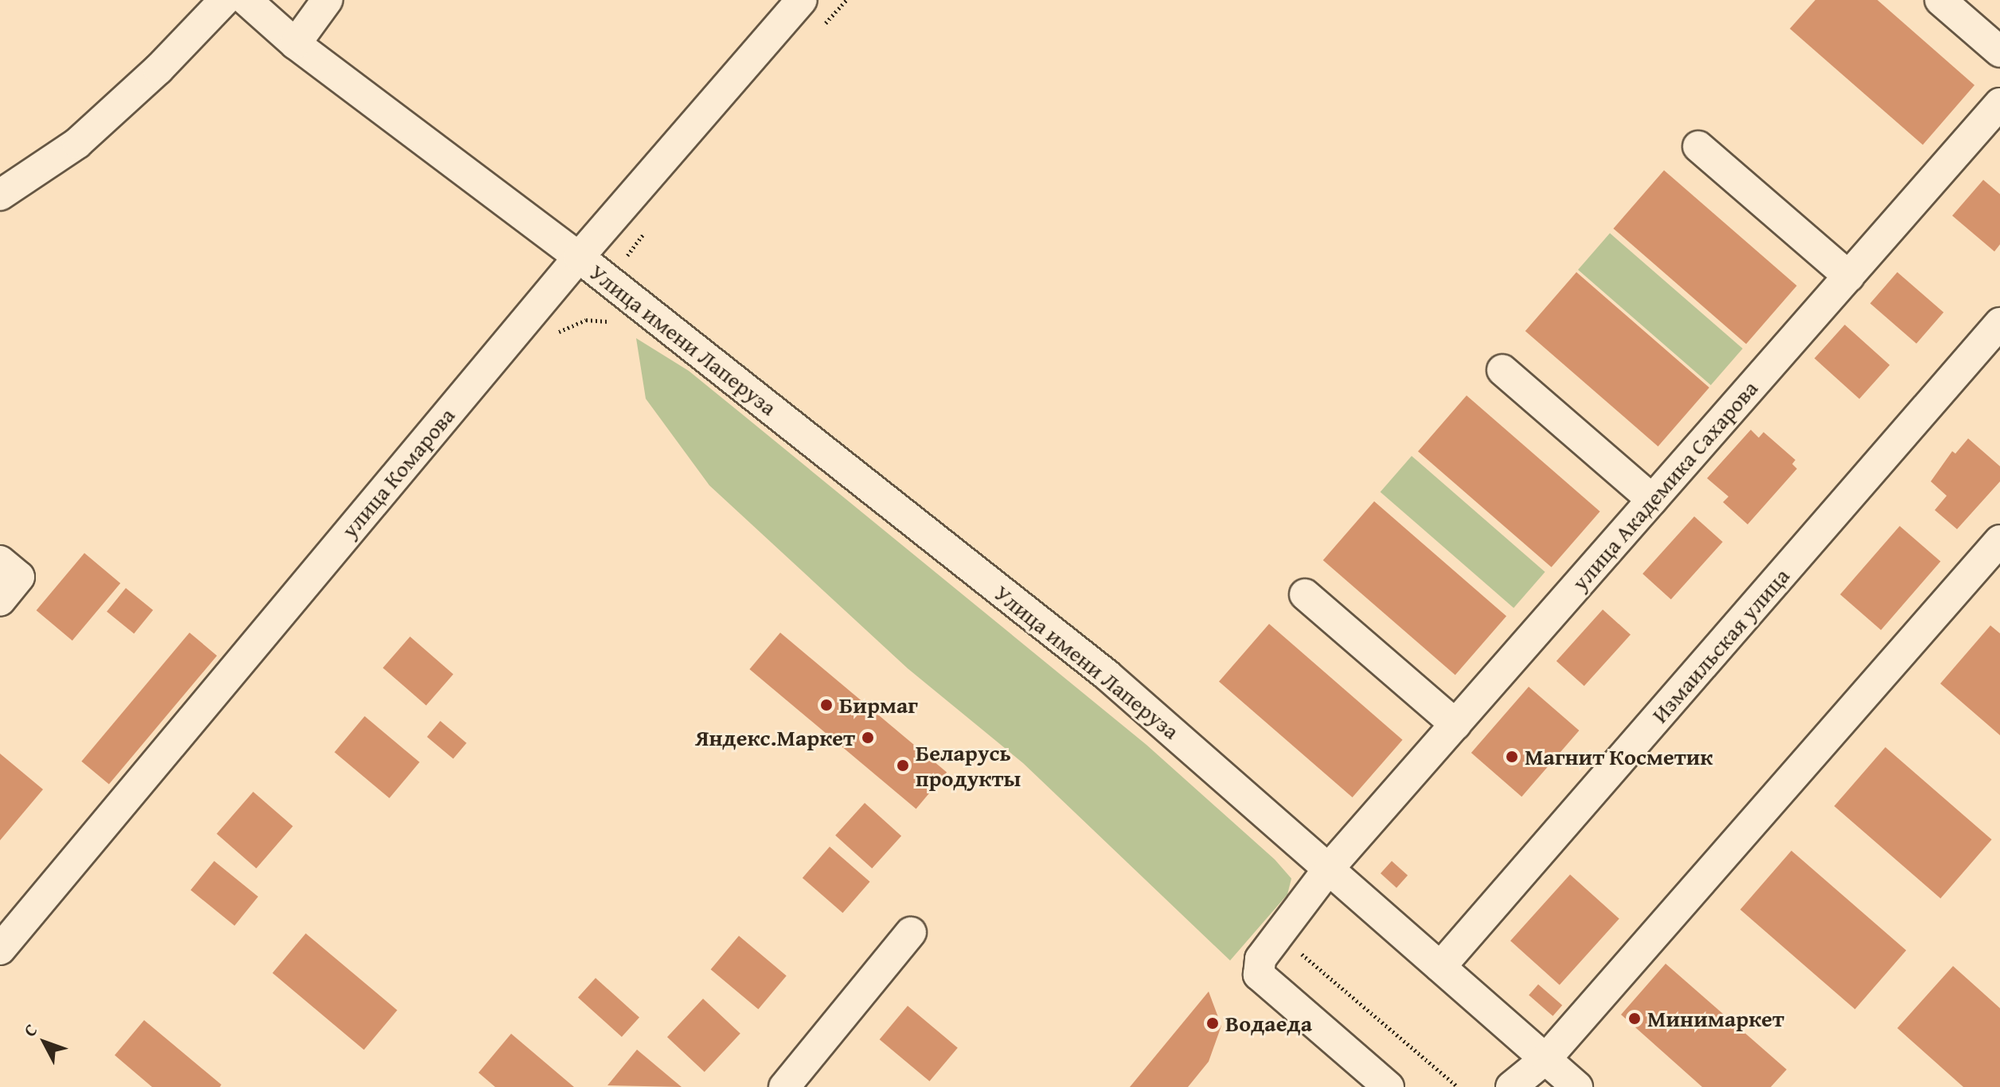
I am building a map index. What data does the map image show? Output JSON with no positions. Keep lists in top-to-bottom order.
{
  "streets": {
    "street": [
      "Улица имени Лаперуза",
      "улица Комарова",
      "улица Академика Сахарова",
      "Измаильская улица"
    ]
  },
  "crossings": [
    ["Улица имени Лаперуза", "улица Комарова"],
    ["Улица имени Лаперуза", "улица Академика Сахарова"],
    ["Улица имени Лаперуза", "Измаильская улица"]
  ],
  "places": [
    "Бирмаг",
    "Яндекс.Маркет",
    "Магнит Косметик",
    "Беларусь продукты",
    "Минимаркет",
    "Водаеда"
  ],
  "north": "top left"
}
